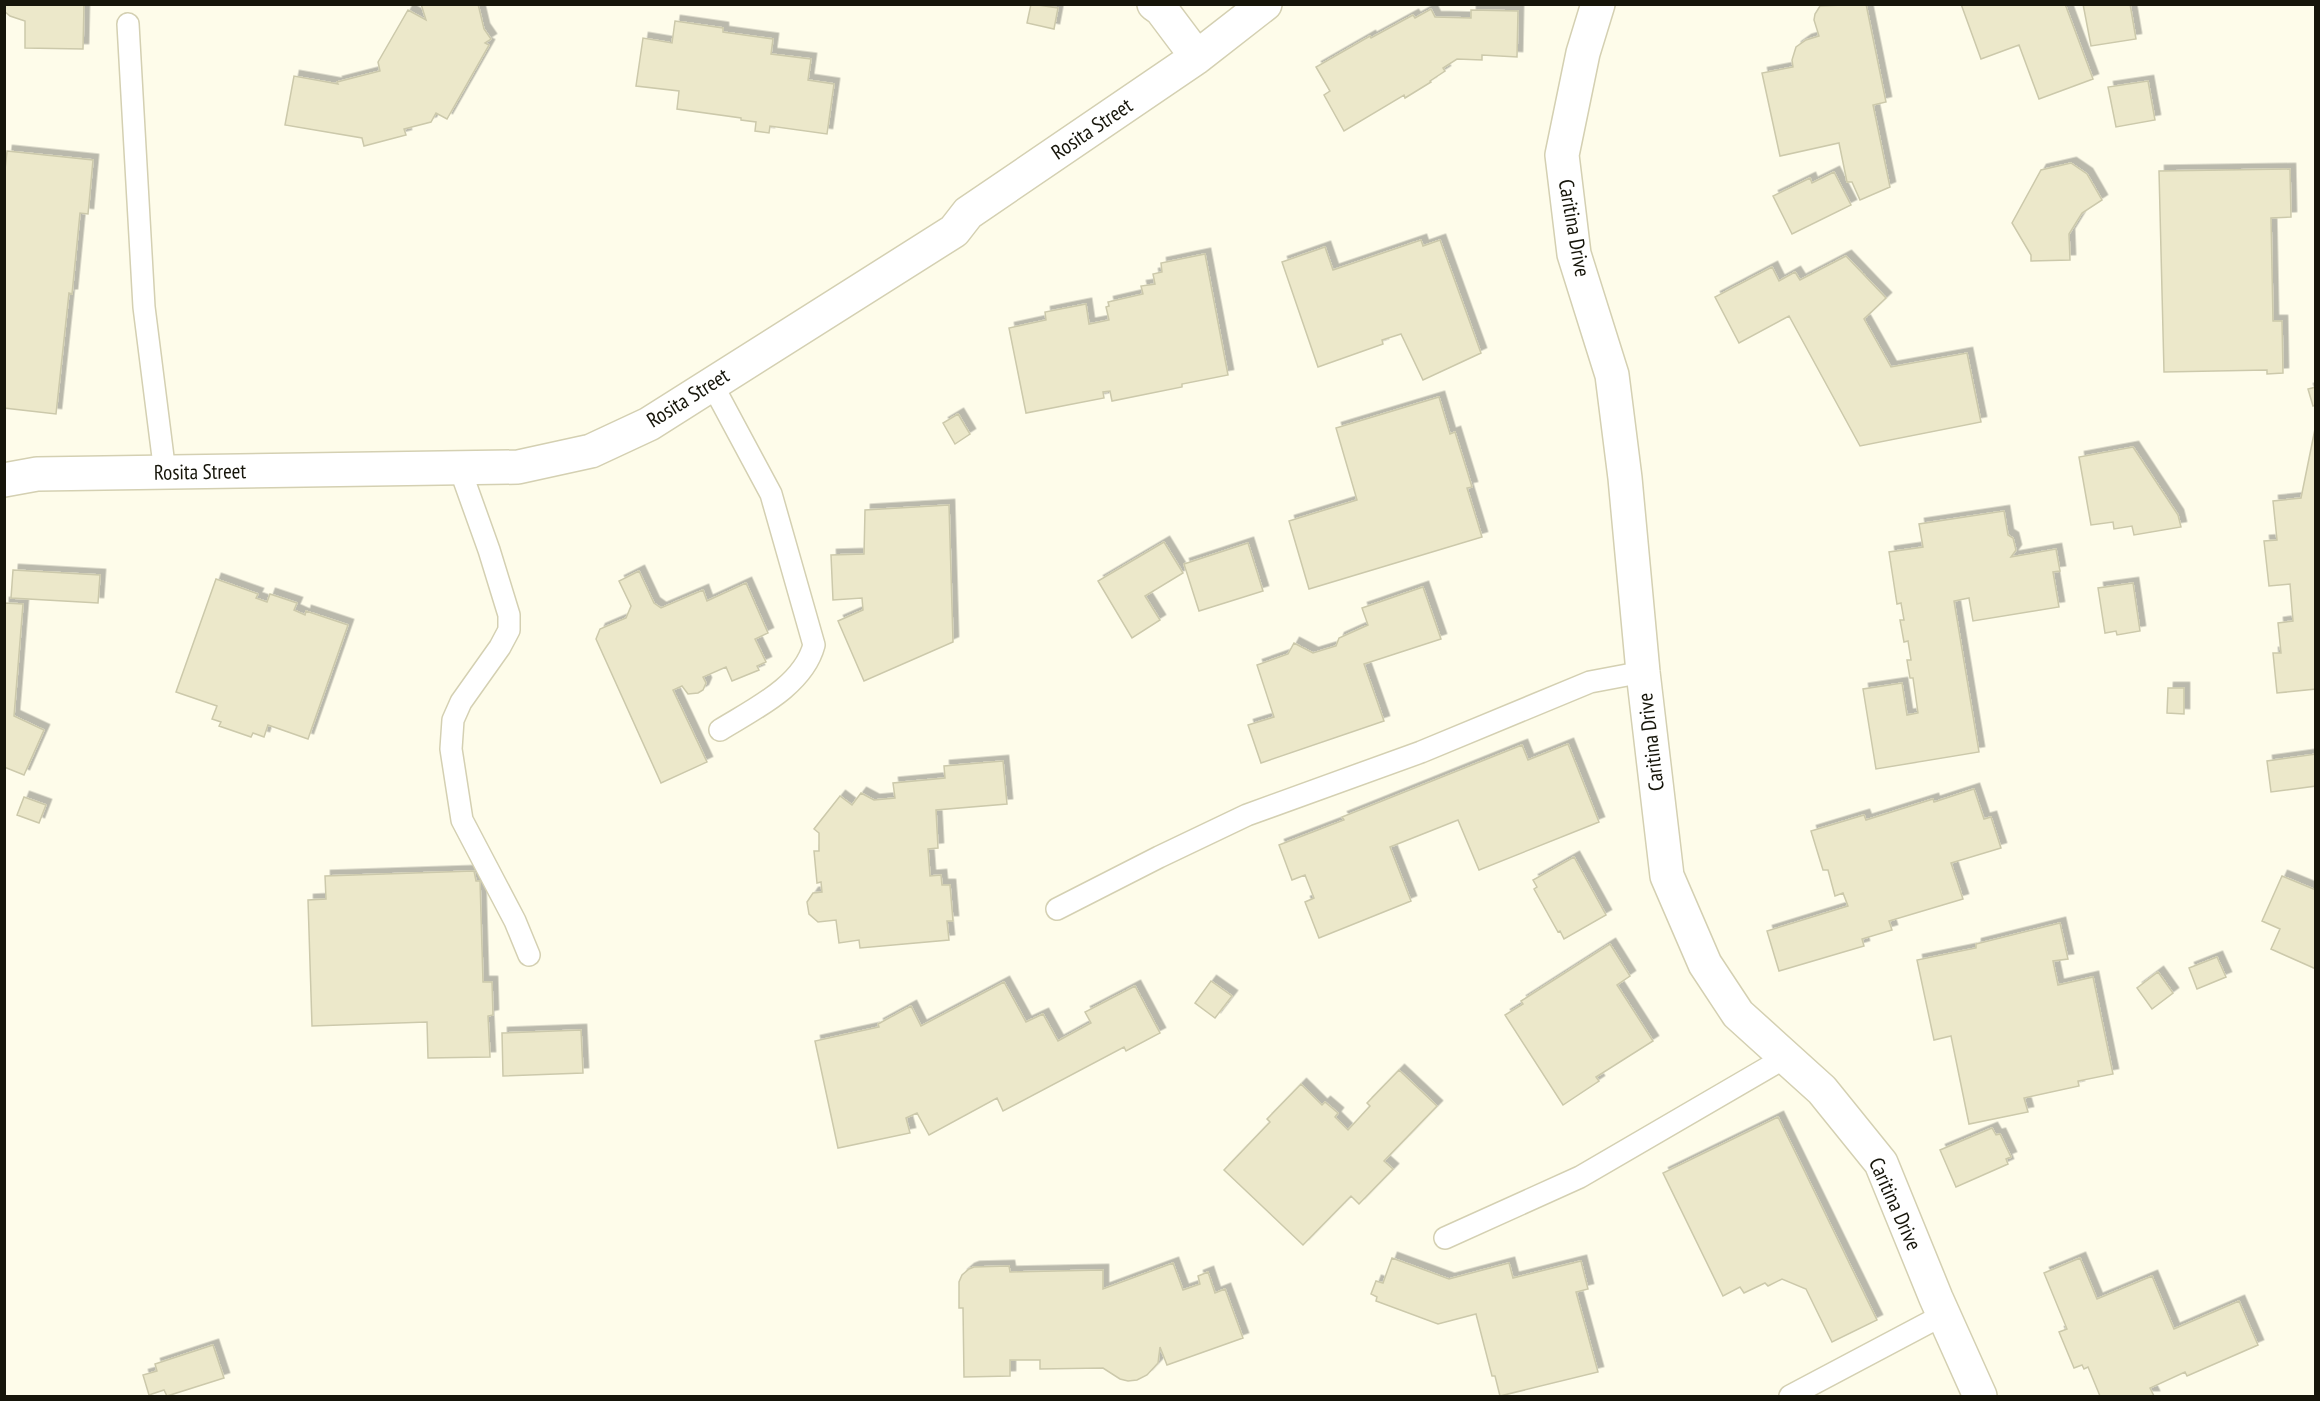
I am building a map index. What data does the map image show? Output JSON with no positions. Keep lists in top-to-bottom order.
{
  "streets": {
    "street": ["Rosita Street", "Caritina Drive"]
  }
}
